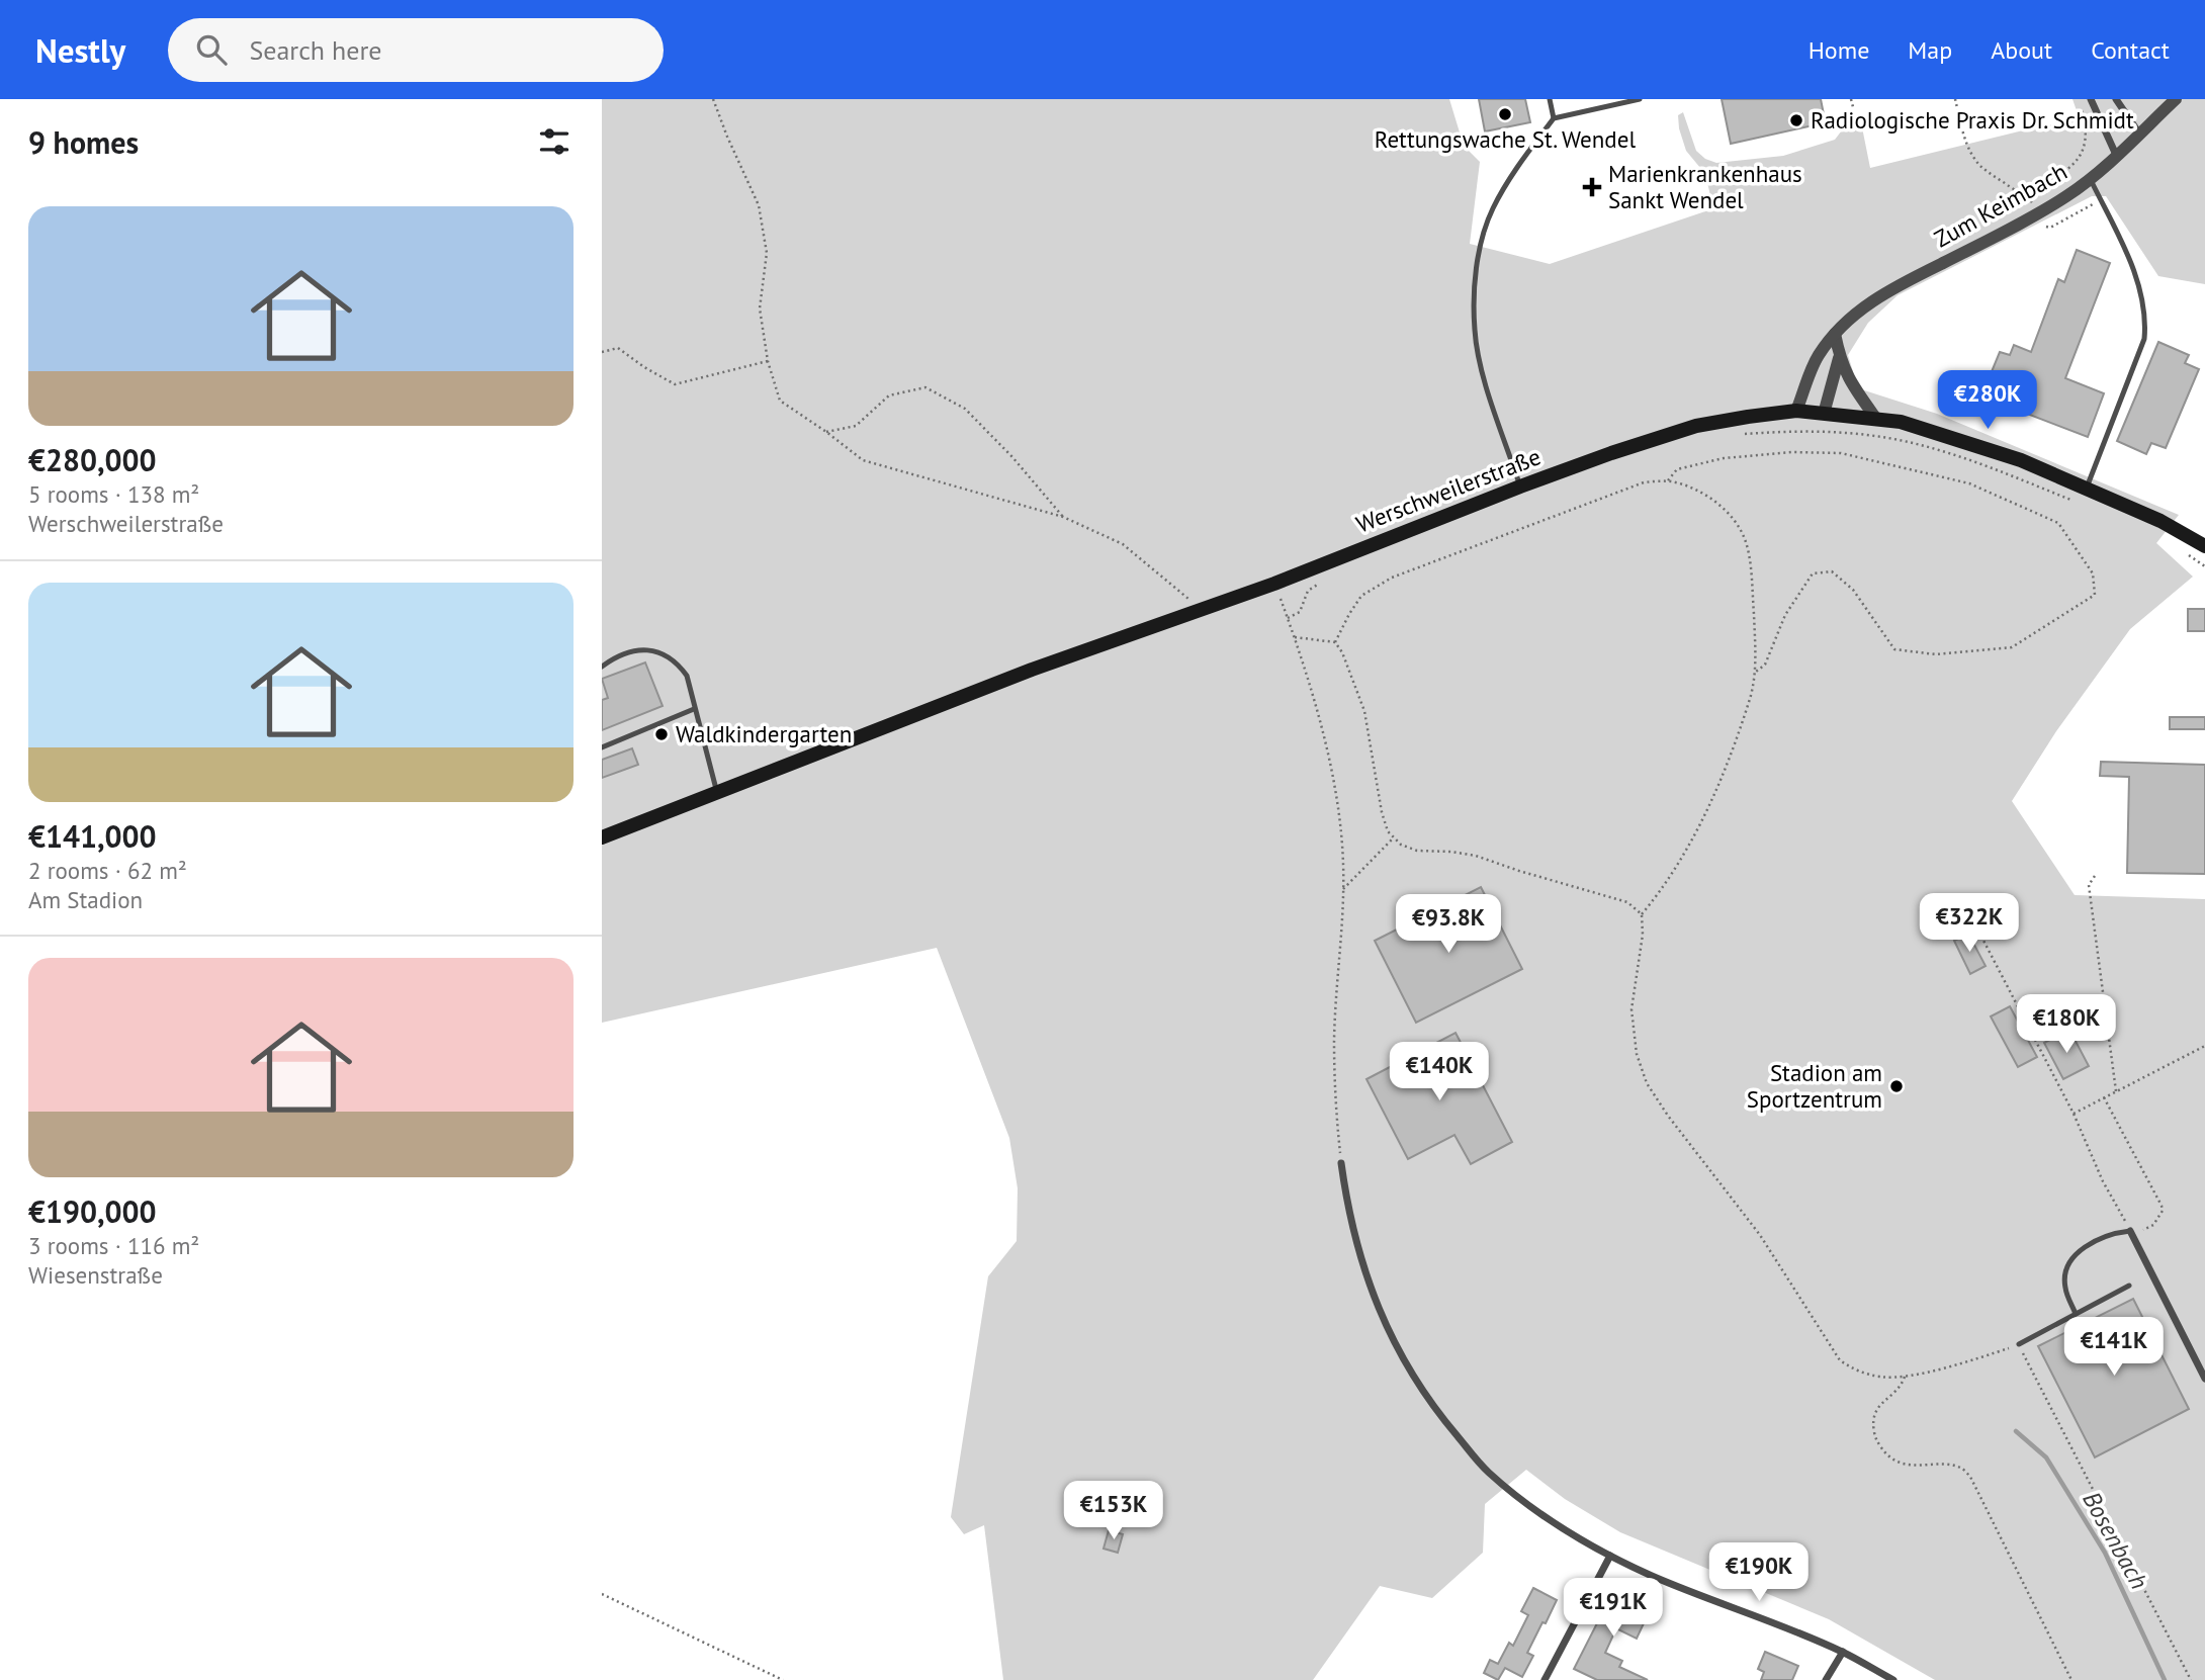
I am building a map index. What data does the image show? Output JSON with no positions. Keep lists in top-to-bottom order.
{
  "streets": {
    "main road": ["Werschweilerstraße"],
    "street": ["Zum Keimbach"]
  },
  "crossings": [
    ["Zum Keimbach", "Werschweilerstraße"]
  ],
  "water": ["Bosenbach"],
  "places": {
    "other": [
      "Rettungswache St. Wendel",
      "Radiologische Praxis Dr. Schmidt",
      "Waldkindergarten",
      "Stadion am Sportzentrum"
    ],
    "health": ["Marienkrankenhaus Sankt Wendel"]
  },
  "page": {
    "header": "Nestly",
    "search": "Search here",
    "nav": [
      "Home",
      "Map",
      "About",
      "Contact"
    ],
    "heading": "9 homes",
    "list": [
      {
        "name": "€280,000",
        "note": "5 rooms · 138 m² · Werschweilerstraße"
      },
      {
        "name": "€141,000",
        "note": "2 rooms · 62 m² · Am Stadion"
      },
      {
        "name": "€190,000",
        "note": "3 rooms · 116 m² · Wiesenstraße"
      }
    ],
    "price": [
      "€280K",
      "€322K",
      "€93.8K",
      "€180K",
      "€140K",
      "€141K",
      "€153K",
      "€190K",
      "€191K"
    ]
  }
}
